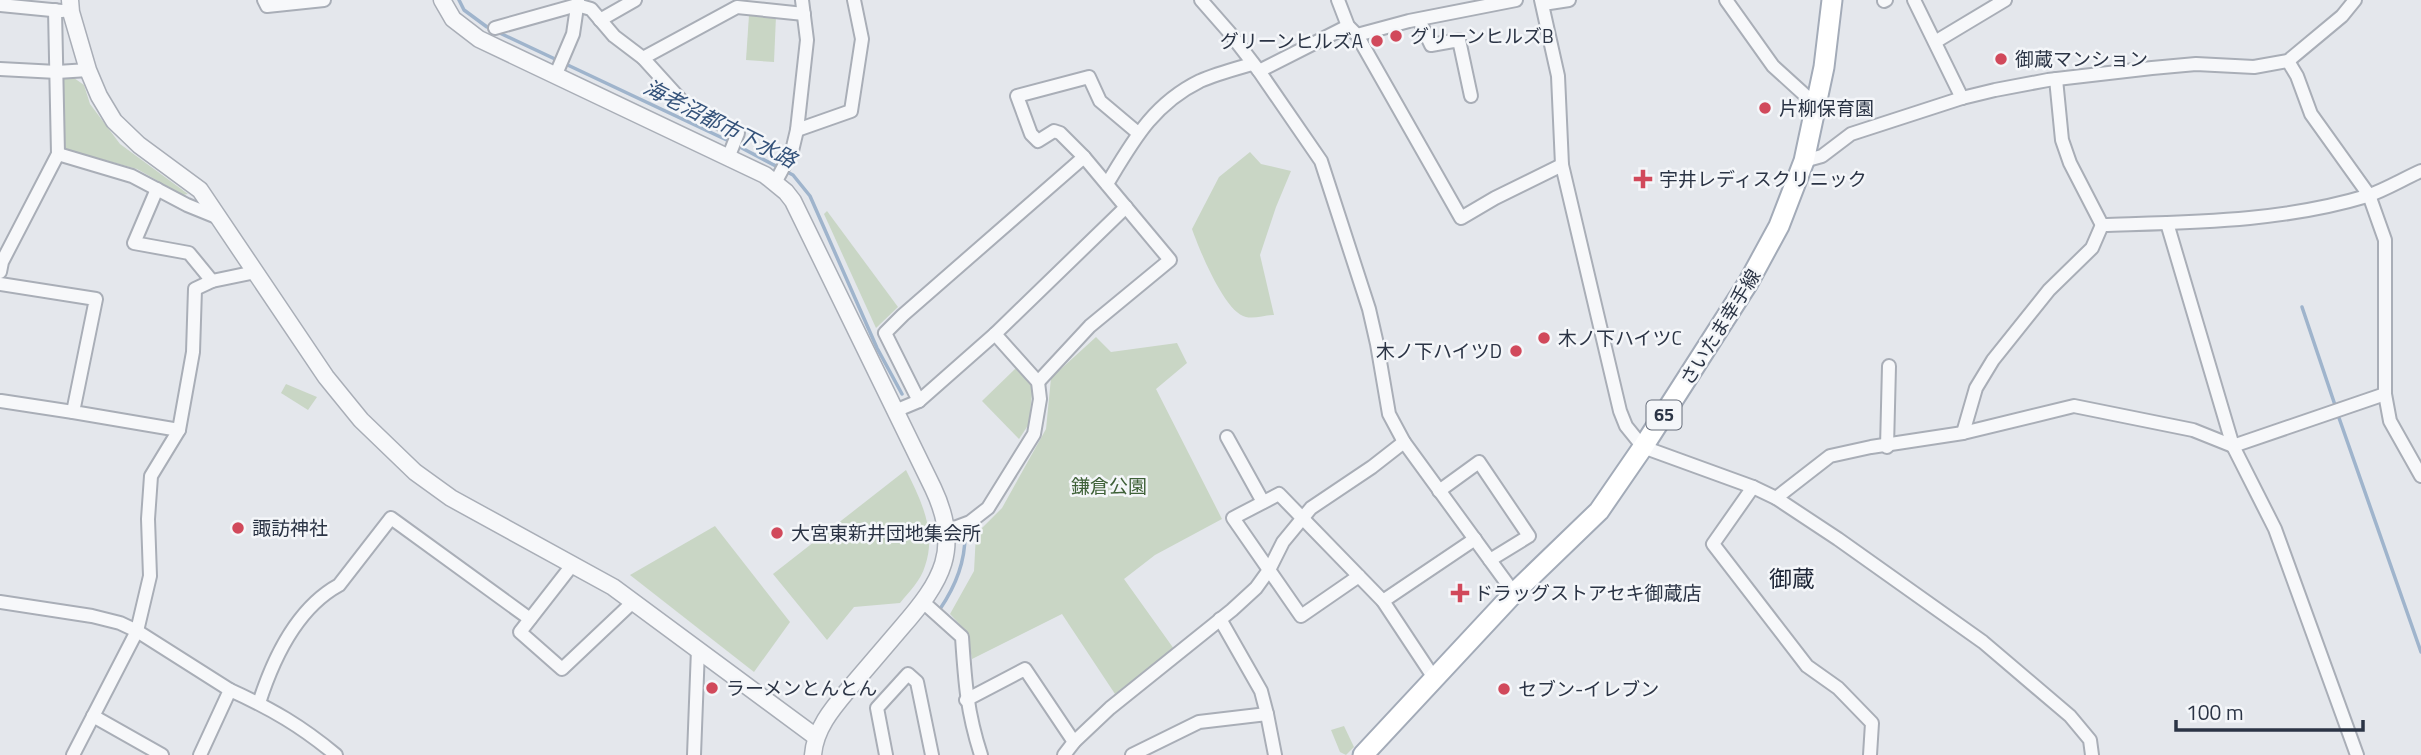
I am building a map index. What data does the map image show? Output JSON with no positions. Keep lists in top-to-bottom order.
{
  "streets": {
    "main road": ["さいたま幸手線", "65"]
  },
  "districts": ["御蔵"],
  "water": ["海老沼都市下水路"],
  "parks": ["鎌倉公園"],
  "places": {
    "other": [
      "グリーンヒルズB",
      "グリーンヒルズA",
      "御蔵マンション",
      "片柳保育園",
      "木ノ下ハイツC",
      "木ノ下ハイツD",
      "諏訪神社",
      "大宮東新井団地集会所",
      "ラーメンとんとん",
      "セブン-イレブン"
    ],
    "health": ["宇井レディスクリニック", "ドラッグストアセキ御蔵店"]
  },
  "scale_bar": "100 m"
}
